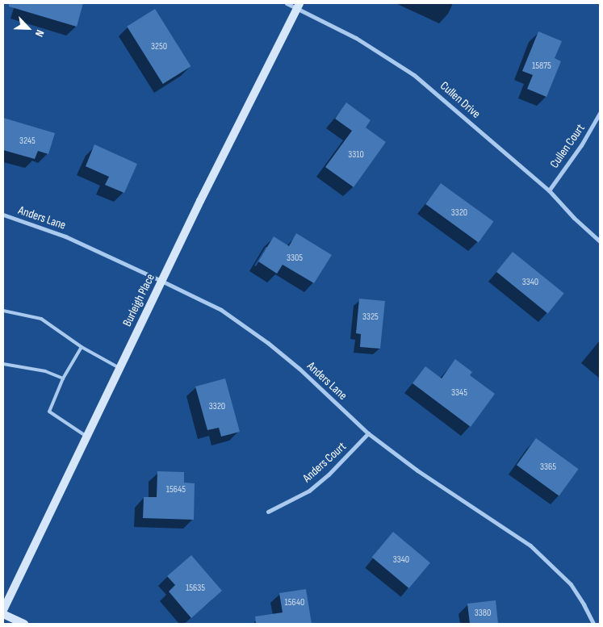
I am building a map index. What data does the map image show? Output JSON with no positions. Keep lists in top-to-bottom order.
{
  "streets": {
    "street": [
      "Cullen Drive",
      "Cullen Court",
      "Anders Lane",
      "Burleigh Place",
      "Anders Court"
    ]
  },
  "crossings": [
    ["Cullen Drive", "Cullen Court"],
    ["Cullen Drive", "Burleigh Place"],
    ["Anders Lane", "Burleigh Place"],
    ["Anders Lane", "Anders Court"]
  ],
  "house_numbers": [
    "3250",
    "15875",
    "3245",
    "3310",
    "3320",
    "3305",
    "3340",
    "3325",
    "3345",
    "3320",
    "3365",
    "15645",
    "3340",
    "15635",
    "15640",
    "3380"
  ],
  "north": "bottom right"
}
